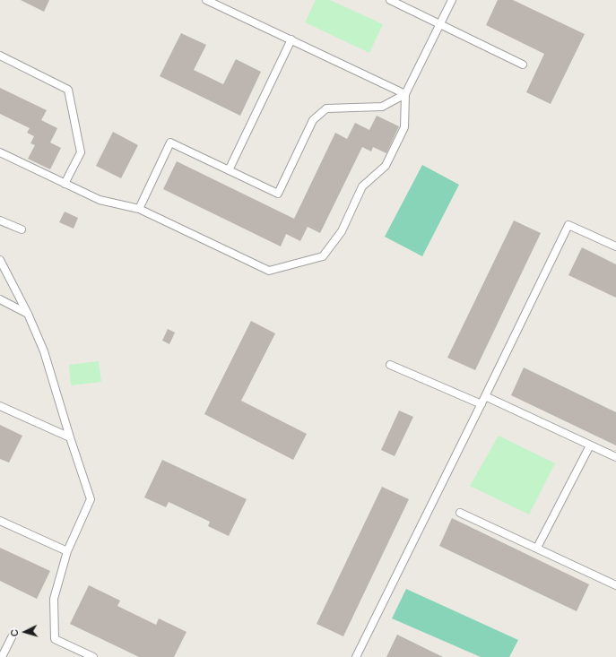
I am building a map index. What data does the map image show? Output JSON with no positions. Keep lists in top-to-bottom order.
{
  "north": "left"
}
